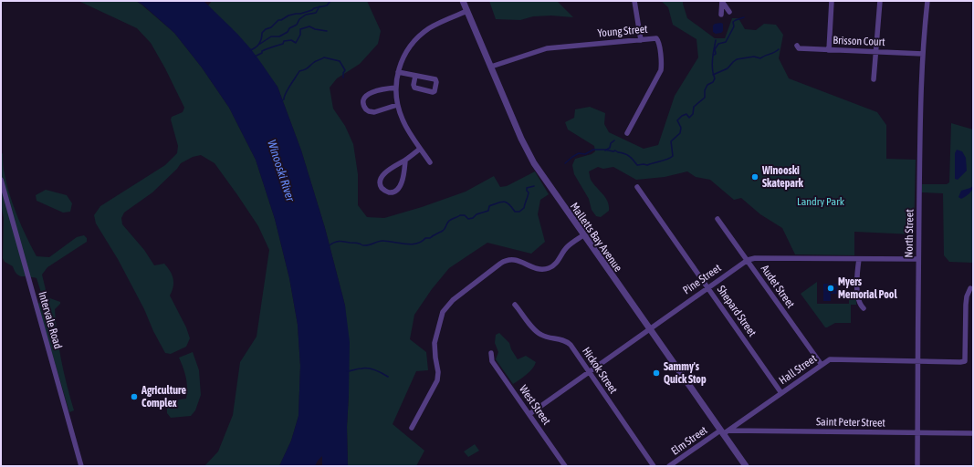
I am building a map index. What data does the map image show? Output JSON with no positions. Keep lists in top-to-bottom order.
{
  "streets": {
    "street": [
      "Young Street",
      "Brisson Court",
      "North Street",
      "Malletts Bay Avenue",
      "Pine Street",
      "Audet Street",
      "Shepard Street",
      "Intervale Road",
      "Hall Street",
      "Hickok Street",
      "West Street",
      "Saint Peter Street",
      "Elm Street"
    ]
  },
  "crossings": [
    ["Young Street", "Malletts Bay Avenue"],
    ["Brisson Court", "North Street"],
    ["North Street", "Hall Street"],
    ["North Street", "Saint Peter Street"],
    ["Malletts Bay Avenue", "Pine Street"],
    ["Malletts Bay Avenue", "Hall Street"],
    ["Malletts Bay Avenue", "Saint Peter Street"],
    ["Malletts Bay Avenue", "Elm Street"],
    ["Pine Street", "Audet Street"],
    ["Pine Street", "Shepard Street"],
    ["Pine Street", "Hickok Street"],
    ["Pine Street", "West Street"],
    ["Audet Street", "Hall Street"],
    ["Shepard Street", "Hall Street"],
    ["Hall Street", "Saint Peter Street"],
    ["Hall Street", "Elm Street"],
    ["Saint Peter Street", "Elm Street"]
  ],
  "water": ["Winooski River"],
  "parks": ["Landry Park"],
  "places": [
    "Winooski Skatepark",
    "Myers Memorial Pool",
    "Sammy's Quick Stop",
    "Agriculture Complex"
  ]
}
